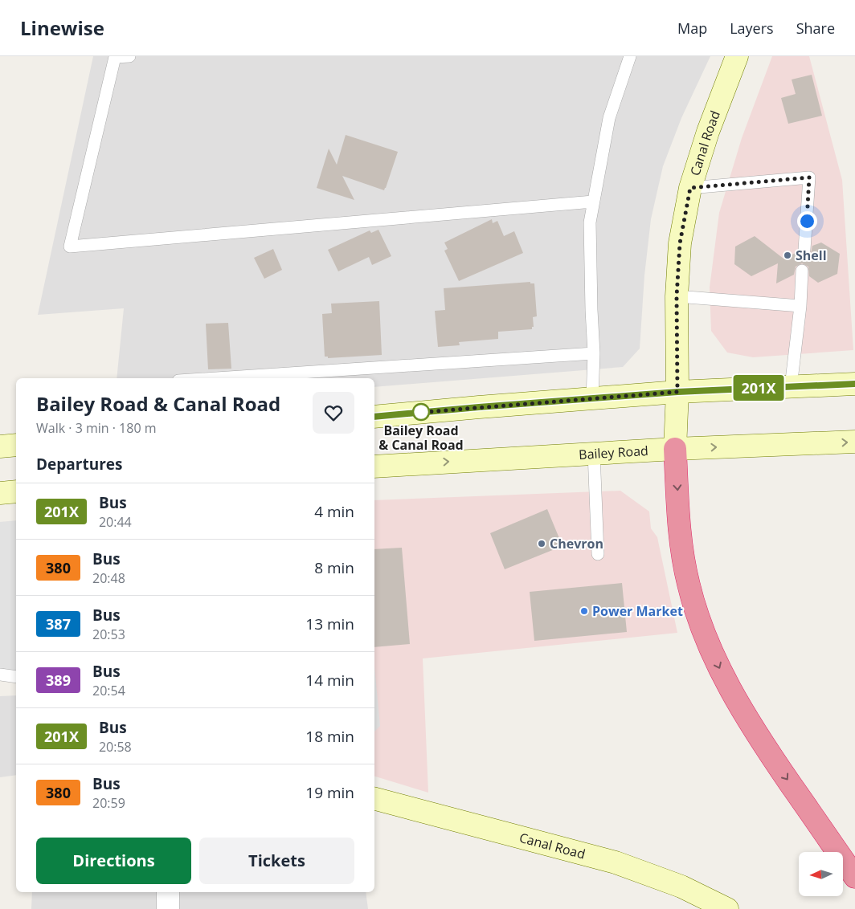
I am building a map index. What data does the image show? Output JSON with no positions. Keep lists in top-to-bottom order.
{
  "streets": {
    "main road": ["Canal Road", "Bailey Road"]
  },
  "crossings": [
    ["Canal Road", "Bailey Road"]
  ],
  "places": [
    "Shell",
    "Bailey Road & Canal Road",
    "Chevron",
    "Power Market"
  ],
  "lines": ["bus line 201X"],
  "north": "left",
  "page": {
    "header": "Linewise",
    "nav": ["Map", "Layers", "Share"],
    "on_map": "201X",
    "heading": [
      ["Bailey Road & Canal Road", "Walk · 3 min · 180 m"],
      "Departures"
    ],
    "list": [
      {
        "mark": "201X",
        "name": "Bus",
        "note": "20:44",
        "value": "4 min"
      },
      {
        "mark": "380",
        "name": "Bus",
        "note": "20:48",
        "value": "8 min"
      },
      {
        "mark": "387",
        "name": "Bus",
        "note": "20:53",
        "value": "13 min"
      },
      {
        "mark": "389",
        "name": "Bus",
        "note": "20:54",
        "value": "14 min"
      },
      {
        "mark": "201X",
        "name": "Bus",
        "note": "20:58",
        "value": "18 min"
      },
      {
        "mark": "380",
        "name": "Bus",
        "note": "20:59",
        "value": "19 min"
      }
    ],
    "buttons": ["Directions", "Tickets"]
  }
}
